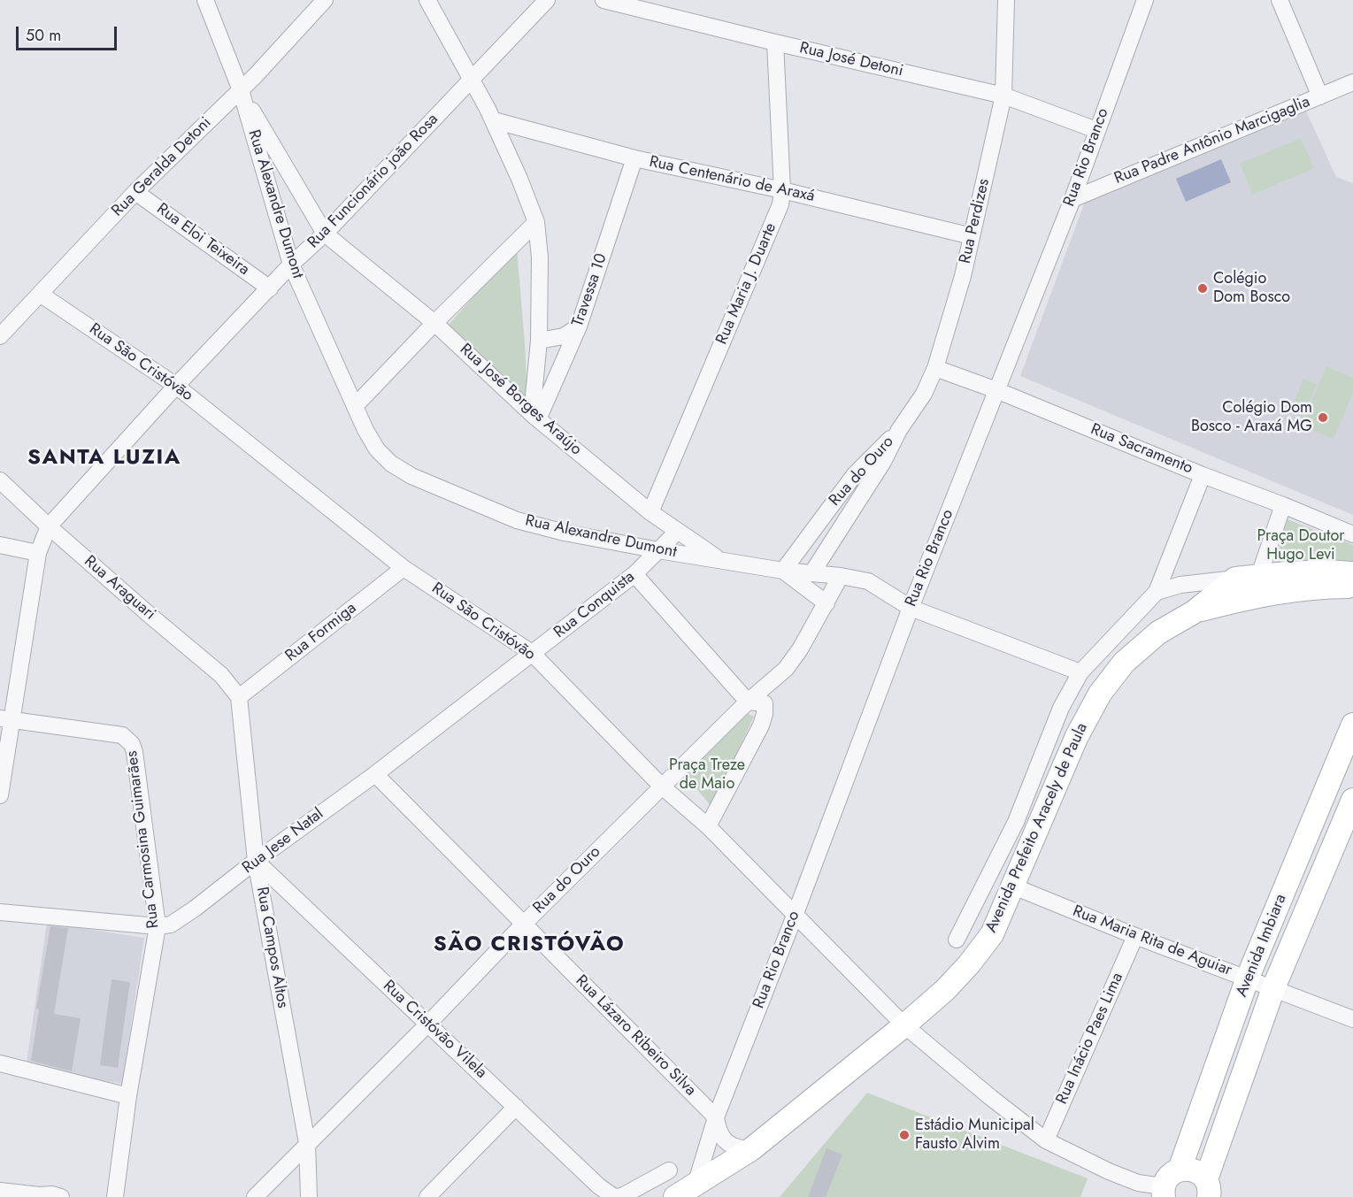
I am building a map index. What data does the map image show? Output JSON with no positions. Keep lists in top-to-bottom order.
{
  "streets": {
    "main road": ["Avenida Prefeito Aracely de Paula", "Avenida Imbiara"],
    "street": [
      "Rua José Detoni",
      "Rua Padre Antônio Marcigaglia",
      "Rua Rio Branco",
      "Rua Geralda Detoni",
      "Rua Centenário de Araxá",
      "Rua Funcionário joão Rosa",
      "Rua Alexandre Dumont",
      "Rua Perdizes",
      "Rua Eloi Teixeira",
      "Rua Maria J. Duarte",
      "Travessa 10",
      "Rua São Cristóvão",
      "Rua José Borges Araújo",
      "Rua Sacramento",
      "Rua do Ouro",
      "Rua Araguari",
      "Rua Conquista",
      "Rua Formiga",
      "Rua Carmosina Guimarães",
      "Rua Jese Natal",
      "Rua Maria Rita de Aguiar",
      "Rua Campos Altos",
      "Rua Cristóvão Vilela",
      "Rua Lázaro Ribeiro Silva",
      "Rua Inácio Paes Lima"
    ]
  },
  "crossings": [
    ["Rua José Detoni", "Rua Rio Branco"],
    ["Rua José Detoni", "Rua Perdizes"],
    ["Rua José Detoni", "Rua Maria J. Duarte"],
    ["Rua Padre Antônio Marcigaglia", "Rua Rio Branco"],
    ["Rua Rio Branco", "Rua Alexandre Dumont"],
    ["Rua Rio Branco", "Rua São Cristóvão"],
    ["Rua Rio Branco", "Rua Sacramento"],
    ["Rua Rio Branco", "Avenida Prefeito Aracely de Paula"],
    ["Rua Rio Branco", "Rua Lázaro Ribeiro Silva"],
    ["Rua Geralda Detoni", "Rua Alexandre Dumont"],
    ["Rua Geralda Detoni", "Rua Eloi Teixeira"],
    ["Rua Geralda Detoni", "Rua São Cristóvão"],
    ["Rua Centenário de Araxá", "Rua Perdizes"],
    ["Rua Centenário de Araxá", "Rua Maria J. Duarte"],
    ["Rua Centenário de Araxá", "Travessa 10"],
    ["Rua Funcionário joão Rosa", "Rua Alexandre Dumont"],
    ["Rua Funcionário joão Rosa", "Rua Eloi Teixeira"],
    ["Rua Funcionário joão Rosa", "Rua São Cristóvão"],
    ["Rua Funcionário joão Rosa", "Rua José Borges Araújo"],
    ["Rua Funcionário joão Rosa", "Rua Araguari"],
    ["Rua Alexandre Dumont", "Rua José Borges Araújo"],
    ["Rua Alexandre Dumont", "Rua do Ouro"],
    ["Rua Alexandre Dumont", "Rua Conquista"],
    ["Rua Alexandre Dumont", "Avenida Prefeito Aracely de Paula"],
    ["Rua Perdizes", "Rua Sacramento"],
    ["Rua Perdizes", "Rua do Ouro"],
    ["Rua Maria J. Duarte", "Rua José Borges Araújo"],
    ["Travessa 10", "Rua José Borges Araújo"],
    ["Rua São Cristóvão", "Rua do Ouro"],
    ["Rua São Cristóvão", "Rua Conquista"],
    ["Rua São Cristóvão", "Rua Formiga"],
    ["Rua São Cristóvão", "Avenida Prefeito Aracely de Paula"],
    ["Rua São Cristóvão", "Rua Jese Natal"],
    ["Rua São Cristóvão", "Rua Inácio Paes Lima"],
    ["Rua José Borges Araújo", "Rua Conquista"],
    ["Rua do Ouro", "Rua Campos Altos"],
    ["Rua do Ouro", "Rua Cristóvão Vilela"],
    ["Rua do Ouro", "Rua Lázaro Ribeiro Silva"],
    ["Rua Araguari", "Rua Formiga"],
    ["Rua Araguari", "Rua Campos Altos"],
    ["Rua Conquista", "Rua Jese Natal"],
    ["Rua Formiga", "Rua Campos Altos"],
    ["Avenida Prefeito Aracely de Paula", "Rua Maria Rita de Aguiar"],
    ["Rua Carmosina Guimarães", "Rua Jese Natal"],
    ["Rua Jese Natal", "Rua Campos Altos"],
    ["Rua Jese Natal", "Rua Cristóvão Vilela"],
    ["Rua Jese Natal", "Rua Lázaro Ribeiro Silva"],
    ["Rua Maria Rita de Aguiar", "Avenida Imbiara"],
    ["Rua Maria Rita de Aguiar", "Rua Inácio Paes Lima"],
    ["Rua Campos Altos", "Rua Cristóvão Vilela"]
  ],
  "districts": ["SANTA LUZIA", "SÃO CRISTÓVÃO"],
  "parks": ["Praça Doutor Hugo Levi", "Praça Treze de Maio"],
  "places": ["Colégio Dom Bosco", "Colégio Dom Bosco - Araxá MG", "Estádio Municipal Fausto Alvim"],
  "scale_bar": "50 m"
}
